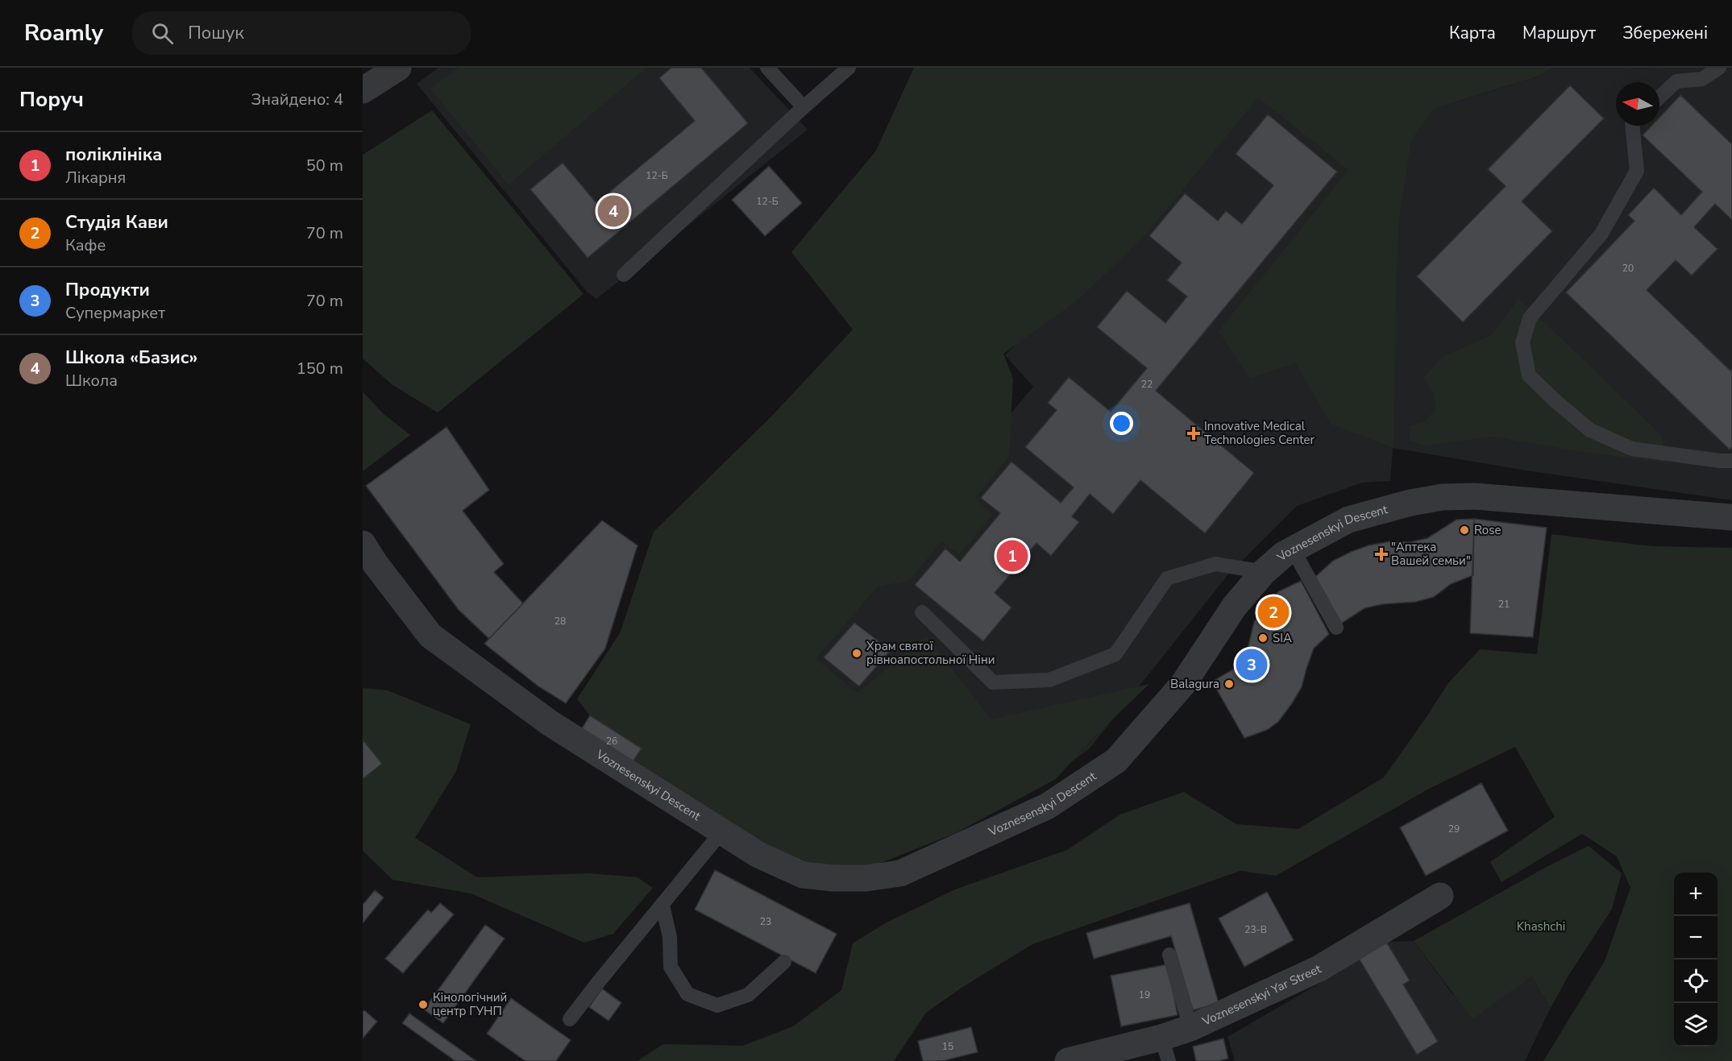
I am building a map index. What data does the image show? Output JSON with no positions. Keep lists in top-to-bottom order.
{
  "streets": {
    "street": ["Voznesenskyi Descent", "Voznesenskyi Yar Street"]
  },
  "parks": ["Khashchi"],
  "places": {
    "health": ["Innovative Medical Technologies Center", "\"Аптека Вашей семьи\""],
    "other": [
      "Rose",
      "SIA",
      "Храм святої рівноапостольної Ніни",
      "Balagura",
      "Кінологічний центр ГУНП"
    ]
  },
  "house_numbers": [
    "12-Б",
    "12-Б",
    "20",
    "22",
    "21",
    "28",
    "26",
    "29",
    "23",
    "23-В",
    "19",
    "15"
  ],
  "north": "left",
  "page": {
    "header": "Roamly",
    "search": "Пошук",
    "nav": ["Карта", "Маршрут", "Збережені"],
    "heading": ["Поруч", "Знайдено: 4"],
    "list": [
      {
        "mark": "1",
        "name": "поліклініка",
        "note": "Лікарня",
        "value": "50 m"
      },
      {
        "mark": "2",
        "name": "Студія Кави",
        "note": "Кафе",
        "value": "70 m"
      },
      {
        "mark": "3",
        "name": "Продукти",
        "note": "Супермаркет",
        "value": "70 m"
      },
      {
        "mark": "4",
        "name": "Школа «Базис»",
        "note": "Школа",
        "value": "150 m"
      }
    ],
    "pins": [
      "4",
      "1",
      "2",
      "3"
    ],
    "map_buttons": ["+", "−"]
  }
}
